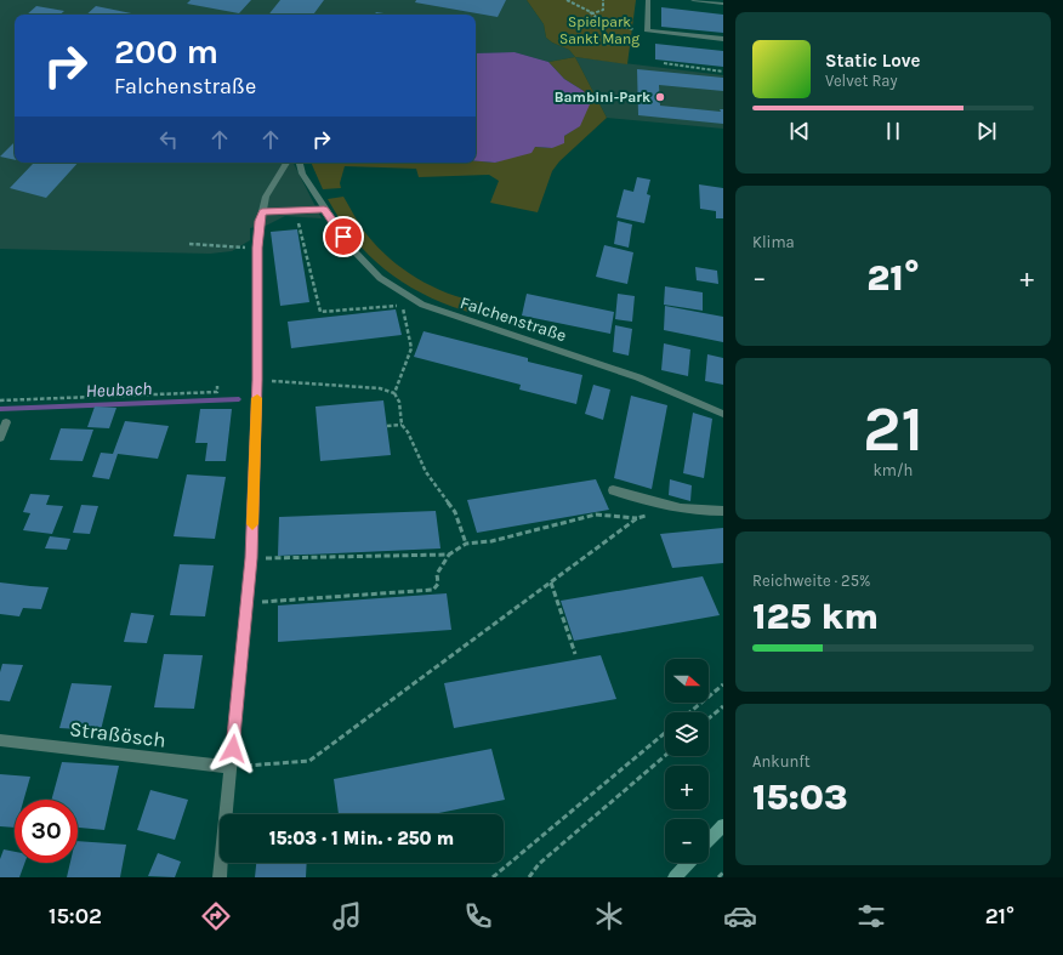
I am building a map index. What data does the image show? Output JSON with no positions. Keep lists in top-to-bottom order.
{
  "streets": {
    "street": ["Falchenstraße", "Straßösch"]
  },
  "water": ["Heubach"],
  "parks": ["Spielpark Sankt Mang"],
  "places": ["Bambini-Park"],
  "north": "right",
  "page": {
    "turn": ["200 m", "Falchenstraße"],
    "song": ["Static Love", "Velvet Ray"],
    "tile": [
      "Klima",
      ["21", "km/h"],
      ["Reichweite · 25%", "125 km"],
      ["Ankunft", "15:03"]
    ],
    "heat": ["−", "21°", "+"],
    "map_buttons": ["+", "−"],
    "limit": "30",
    "trip": "15:03 · 1 Min. · 250 m",
    "tabs": ["15:02", "21°"]
  }
}
